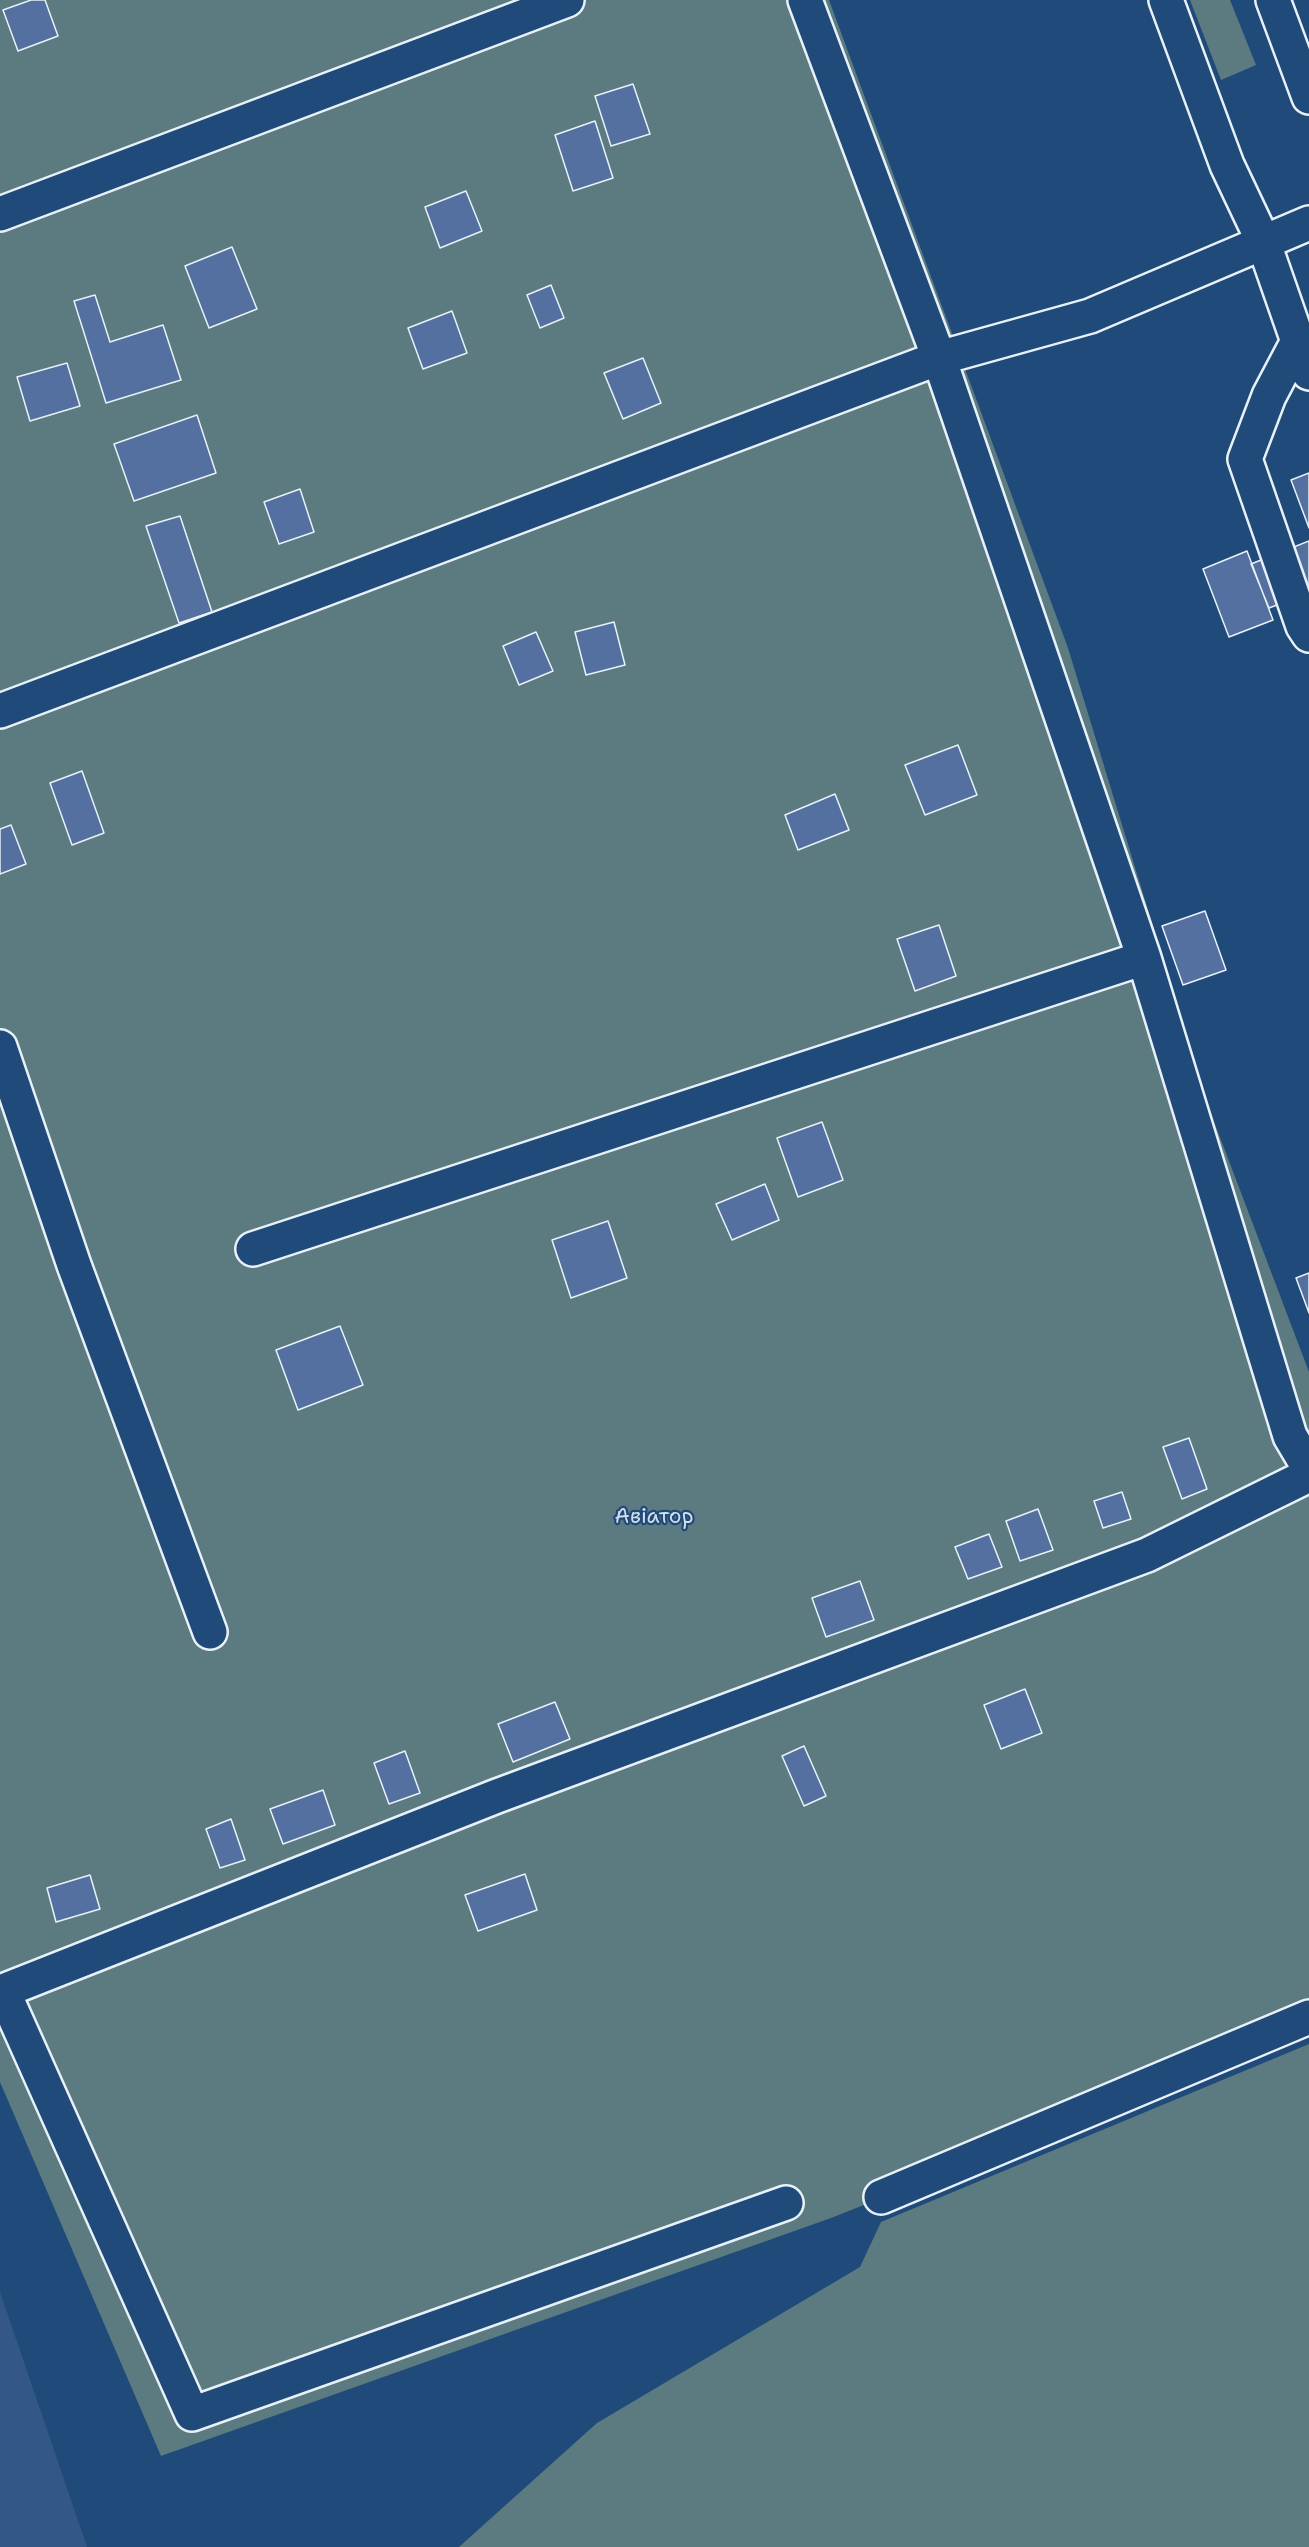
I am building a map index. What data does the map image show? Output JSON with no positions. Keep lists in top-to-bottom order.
{
  "parks": ["Авіатор"]
}
